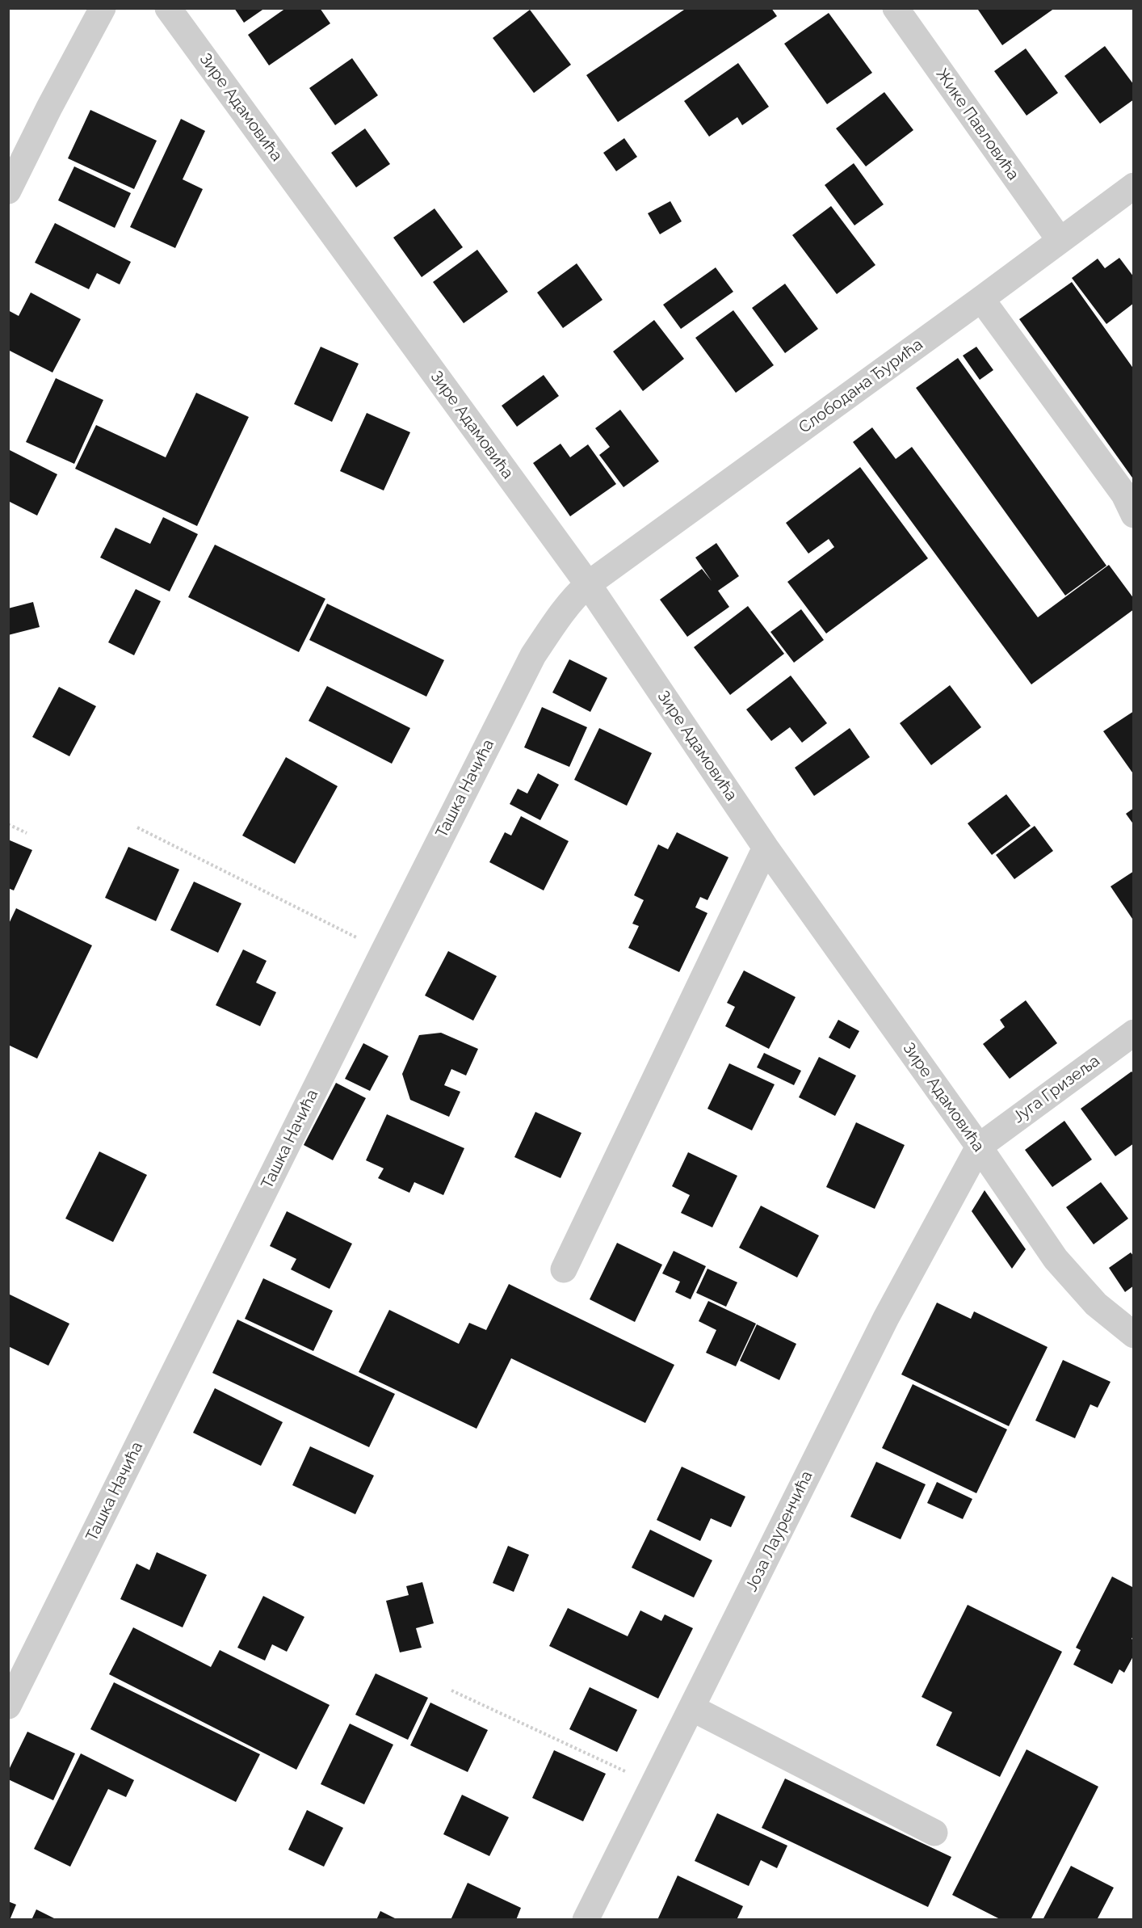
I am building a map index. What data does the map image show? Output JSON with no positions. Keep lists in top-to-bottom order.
{
  "streets": {
    "street": [
      "Зире Адамовића",
      "Жике Павловића",
      "Слободана Ђурића",
      "Ташка Начића",
      "Југа Гризеља",
      "Јоза Лауренчића"
    ]
  },
  "crossings": [
    ["Зире Адамовића", "Слободана Ђурића"],
    ["Зире Адамовића", "Ташка Начића"],
    ["Зире Адамовића", "Југа Гризеља"],
    ["Зире Адамовића", "Јоза Лауренчића"],
    ["Жике Павловића", "Слободана Ђурића"],
    ["Слободана Ђурића", "Ташка Начића"],
    ["Југа Гризеља", "Јоза Лауренчића"]
  ]
}
